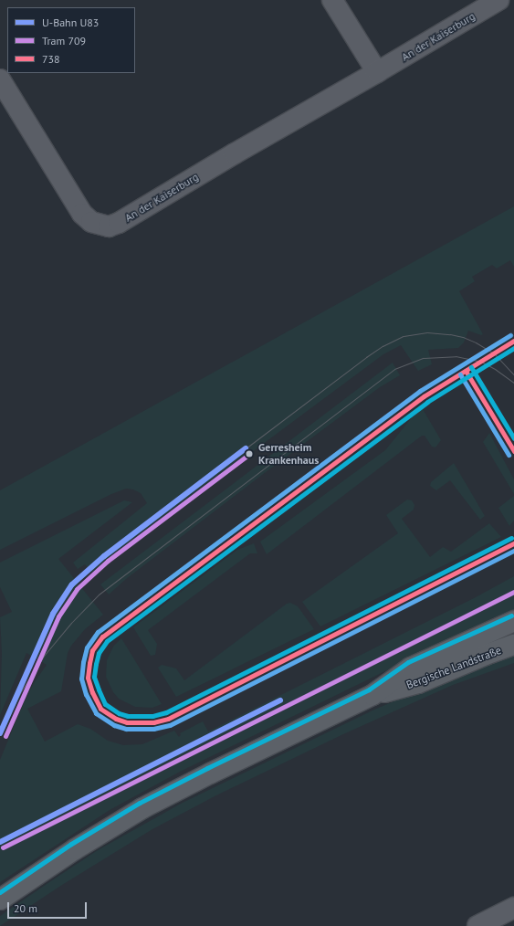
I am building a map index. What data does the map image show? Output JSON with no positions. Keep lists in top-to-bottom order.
{
  "streets": {
    "main road": ["Bergische Landstraße"],
    "street": ["An der Kaiserburg"]
  },
  "places": ["Gerresheim Krankenhaus"],
  "lines": ["transit line 738", "metro line U83", "tram line 709"],
  "legend": ["U-Bahn U83", "Tram 709", "738"],
  "scale_bar": "20 m"
}
